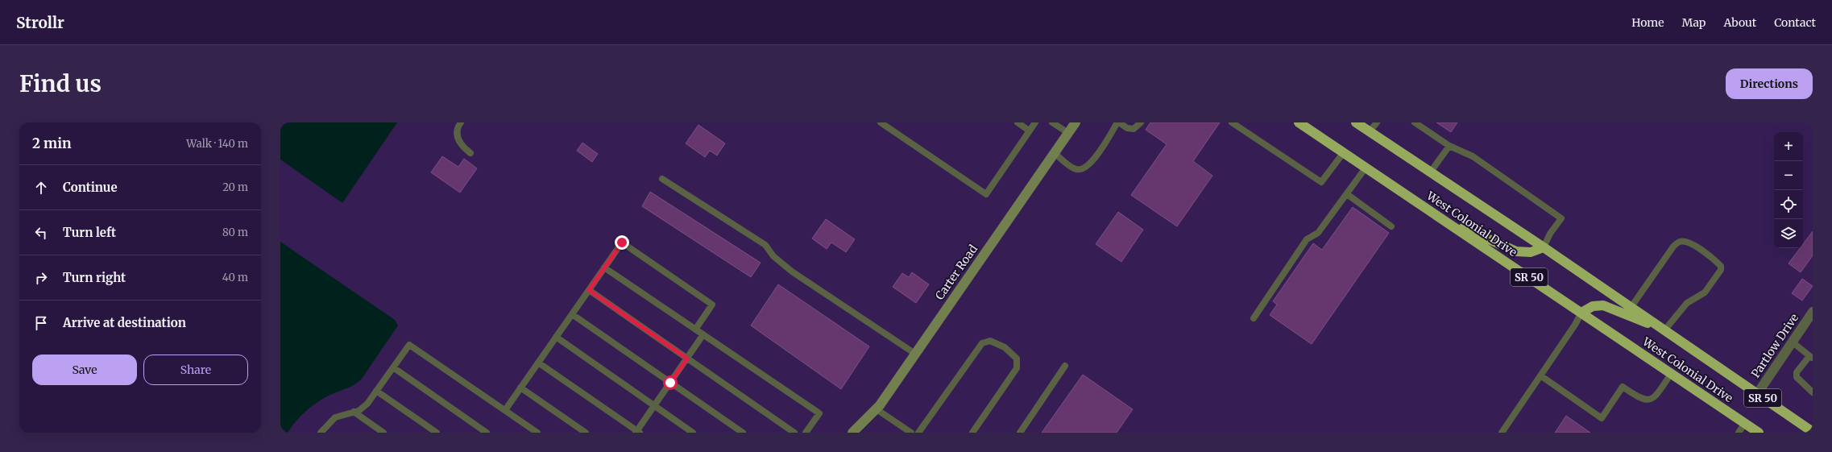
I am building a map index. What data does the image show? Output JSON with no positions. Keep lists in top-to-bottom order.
{
  "streets": {
    "highway": ["West Colonial Drive", "SR 50"],
    "street": ["Carter Road", "Partlow Drive"]
  },
  "crossings": [
    ["West Colonial Drive", "Partlow Drive"]
  ],
  "page": {
    "header": "Strollr",
    "nav": [
      "Home",
      "Map",
      "About",
      "Contact"
    ],
    "buttons": [
      "Directions",
      ["Save", "Share"]
    ],
    "title": "Find us",
    "heading": ["2 min", "Walk · 140 m"],
    "map_buttons": ["+", "−"],
    "list": [
      ["Continue", "20 m"],
      ["Turn left", "80 m"],
      ["Turn right", "40 m"],
      "Arrive at destination"
    ]
  }
}
